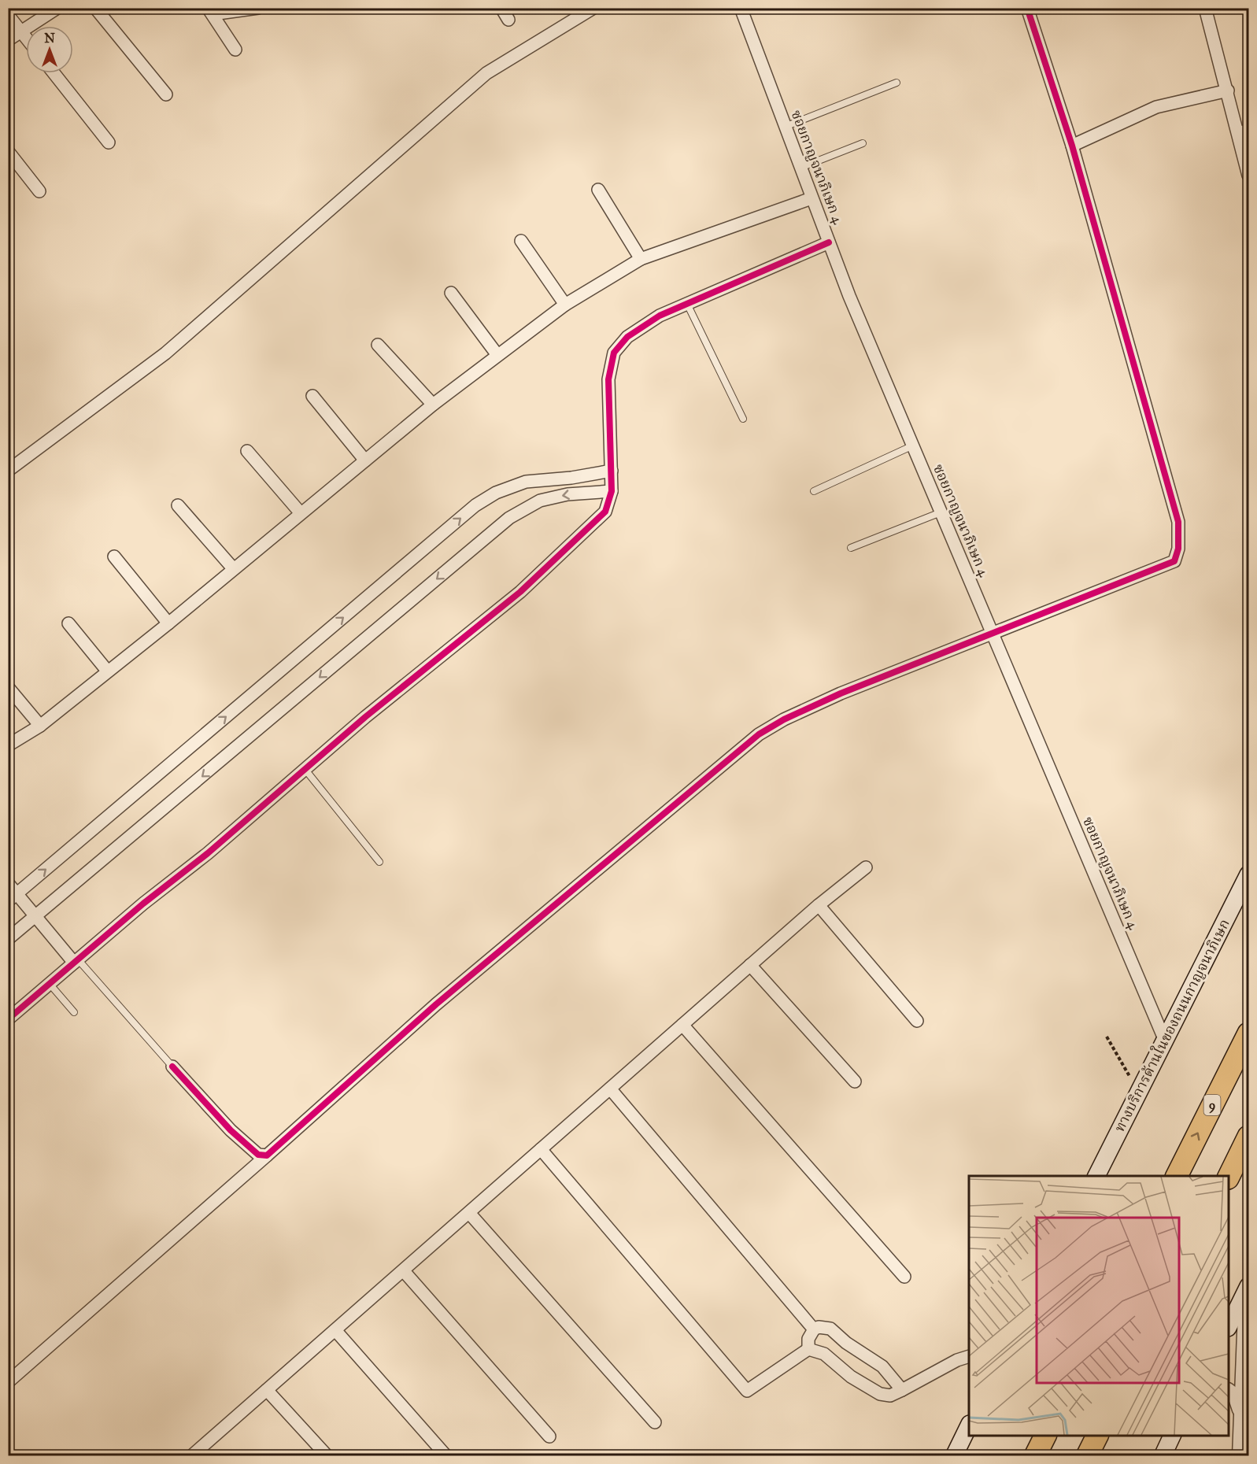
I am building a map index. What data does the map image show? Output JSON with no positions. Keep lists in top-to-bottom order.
{
  "streets": {
    "highway": ["9"],
    "main road": ["ทางบริการด้านในของถนนกาญจนาภิเษก"],
    "street": ["ซอยกาญจนาภิเษก 4"]
  },
  "crossings": [
    ["ซอยกาญจนาภิเษก 4", "ทางบริการด้านในของถนนกาญจนาภิเษก"]
  ],
  "north": "top"
}
